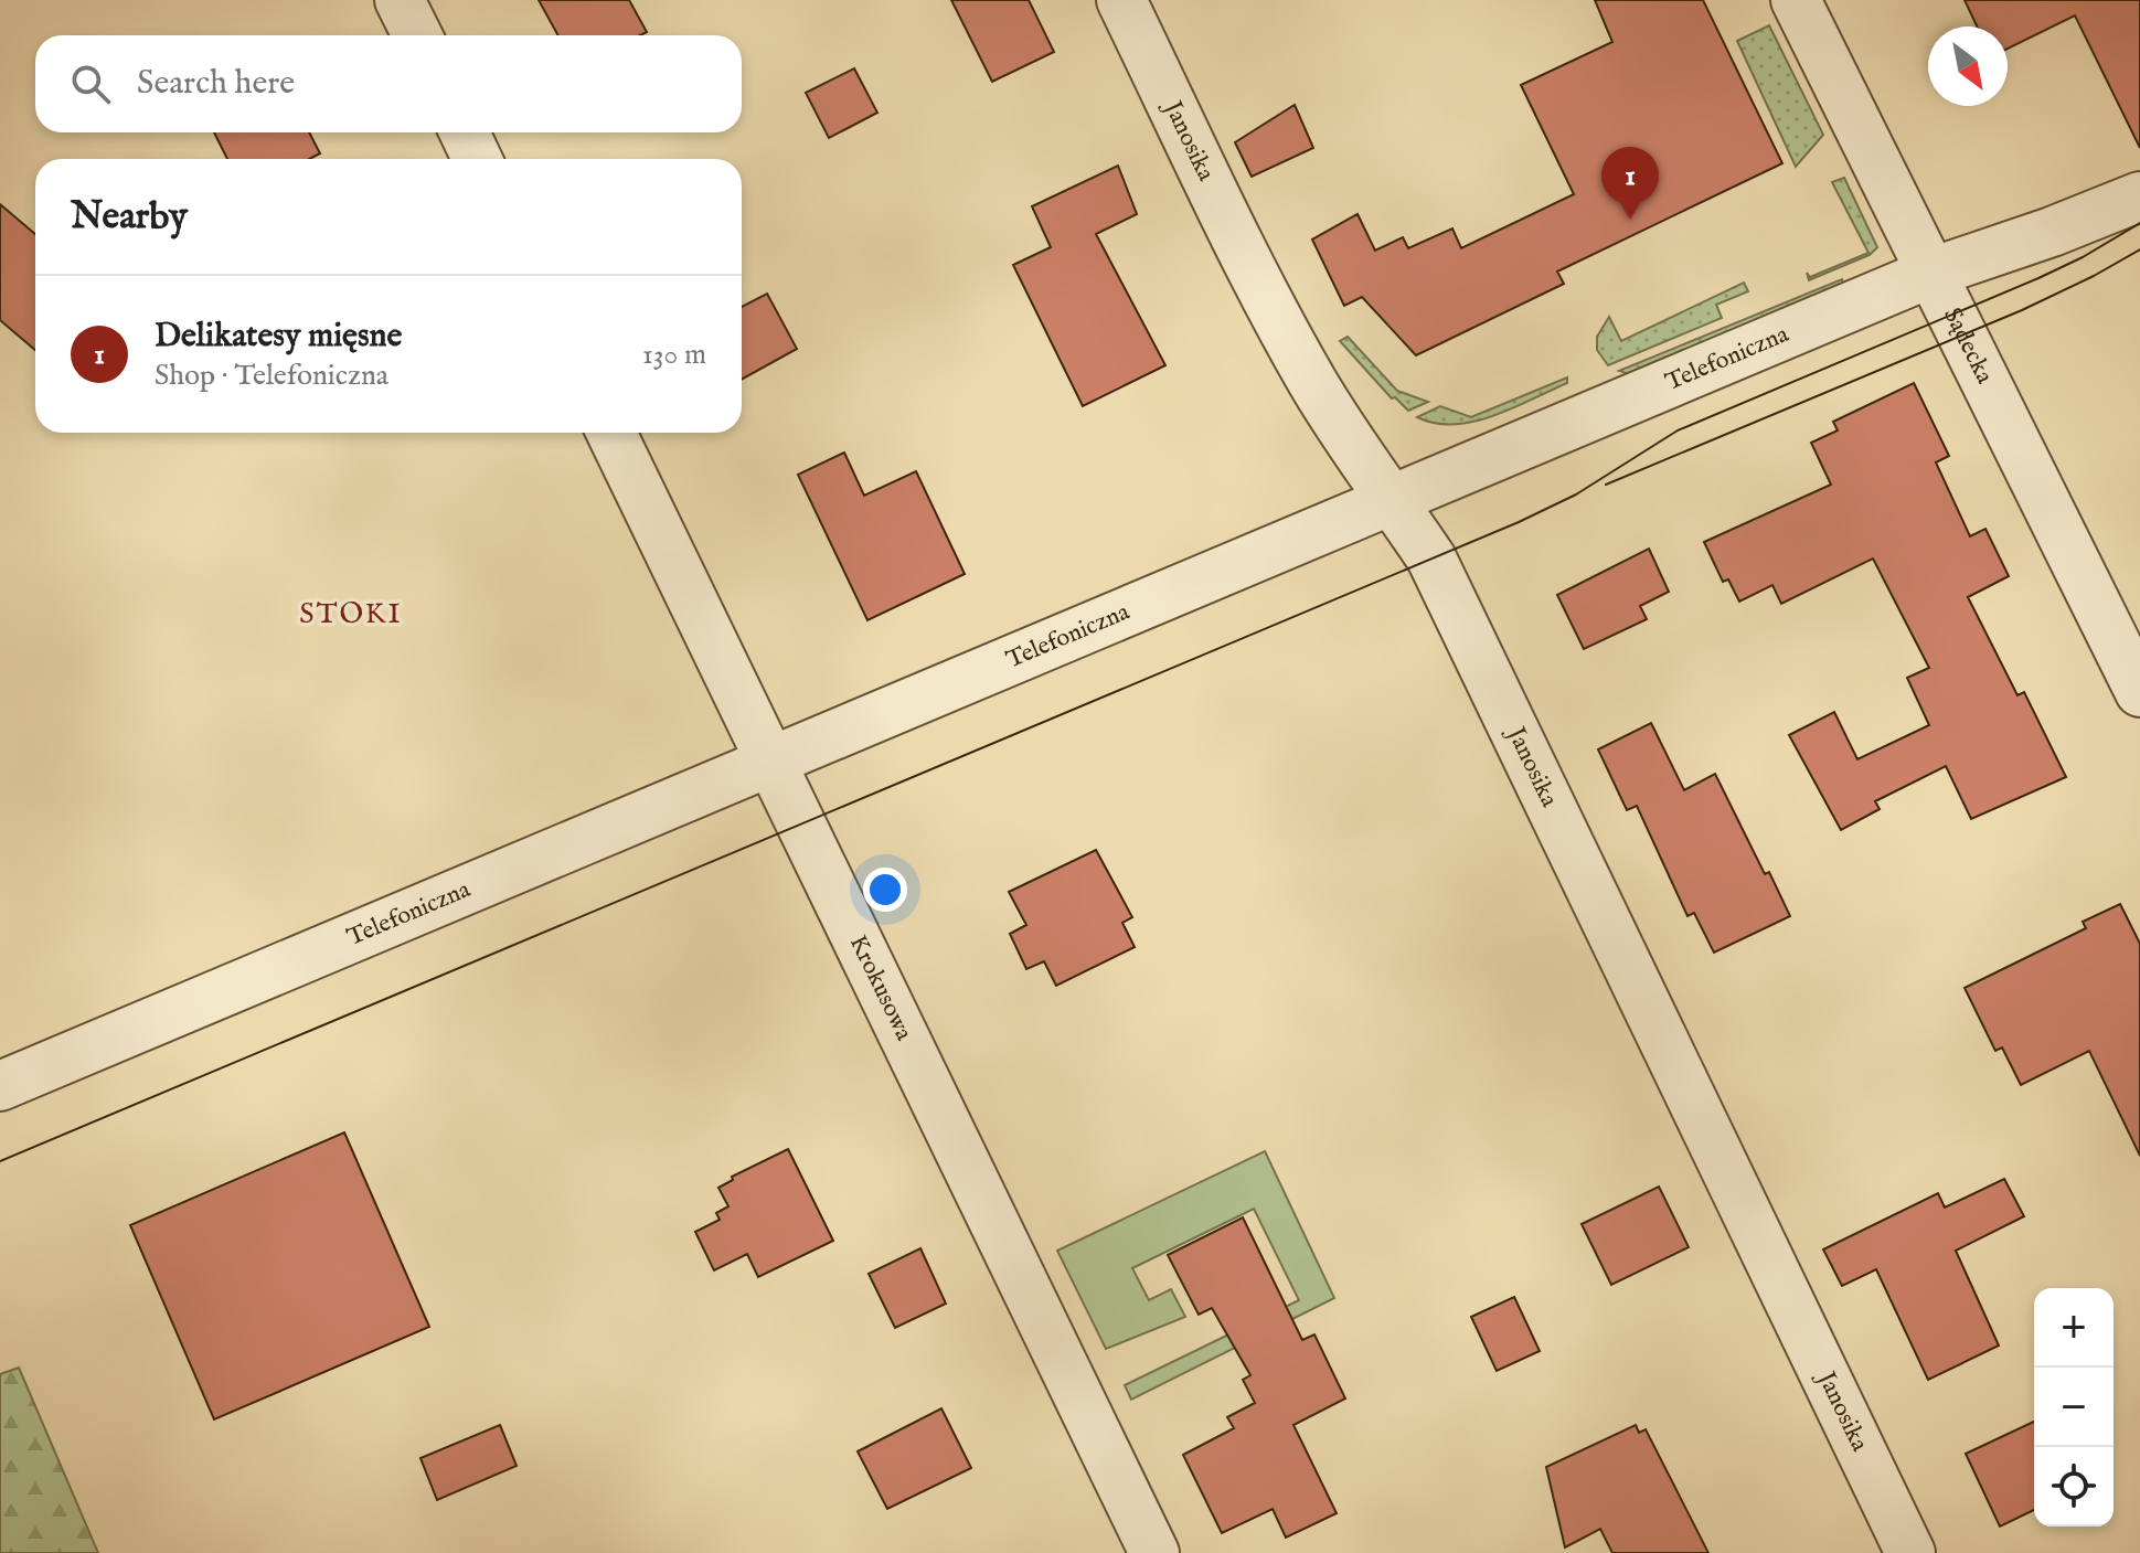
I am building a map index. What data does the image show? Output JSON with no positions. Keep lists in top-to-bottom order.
{
  "streets": {
    "street": [
      "Janosika",
      "Sądecka",
      "Telefoniczna",
      "Krokusowa"
    ]
  },
  "crossings": [
    ["Janosika", "Telefoniczna"],
    ["Sądecka", "Telefoniczna"],
    ["Telefoniczna", "Krokusowa"]
  ],
  "districts": ["STOKI"],
  "north": "bottom right",
  "page": {
    "search": "Search here",
    "pins": "1",
    "heading": "Nearby",
    "list": [
      {
        "mark": "1",
        "name": "Delikatesy mięsne",
        "note": "Shop · Telefoniczna",
        "value": "130 m"
      }
    ],
    "map_buttons": ["+", "−"]
  }
}
